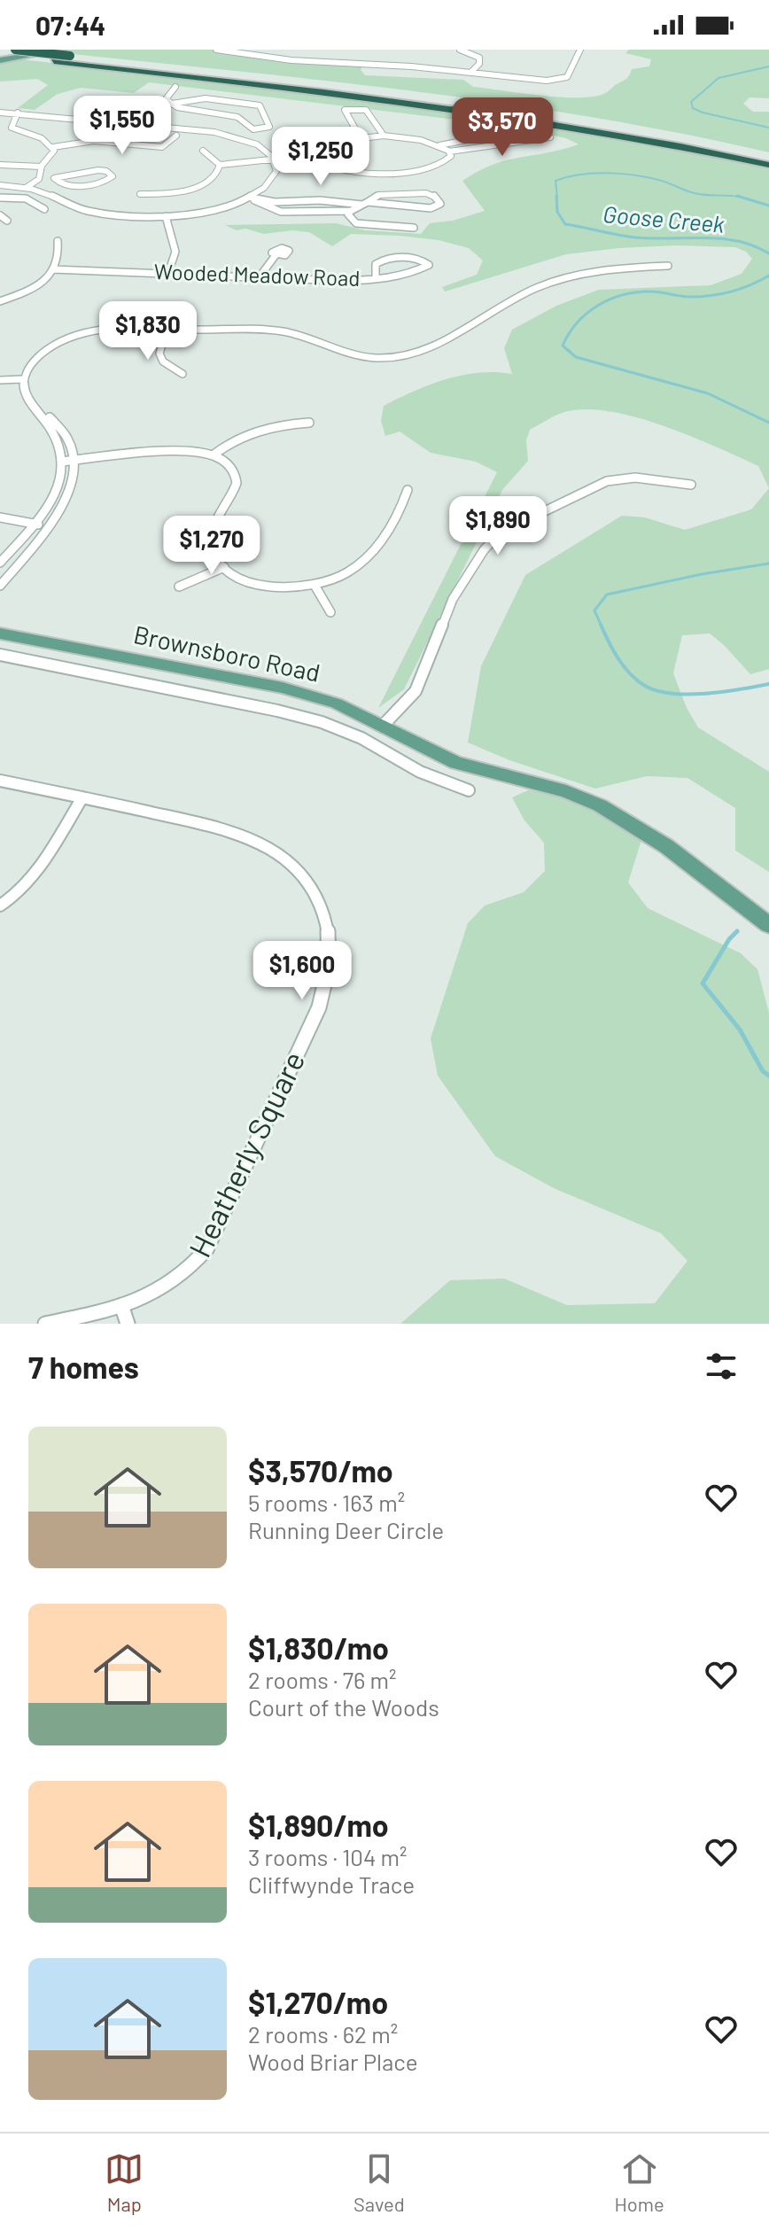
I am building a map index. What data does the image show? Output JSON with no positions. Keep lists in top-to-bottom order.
{
  "streets": {
    "main road": ["Brownsboro Road"],
    "street": ["Wooded Meadow Road", "Heatherly Square"]
  },
  "water": ["Goose Creek"],
  "page": {
    "status": "07:44",
    "price": [
      "$1,550",
      "$3,570",
      "$1,250",
      "$1,830",
      "$1,890",
      "$1,270",
      "$1,600"
    ],
    "heading": "7 homes",
    "list": [
      {
        "name": "$3,570/mo",
        "note": "5 rooms · 163 m² · Running Deer Circle"
      },
      {
        "name": "$1,830/mo",
        "note": "2 rooms · 76 m² · Court of the Woods"
      },
      {
        "name": "$1,890/mo",
        "note": "3 rooms · 104 m² · Cliffwynde Trace"
      },
      {
        "name": "$1,270/mo",
        "note": "2 rooms · 62 m² · Wood Briar Place"
      }
    ],
    "tabs": ["Map", "Saved", "Home"]
  }
}
